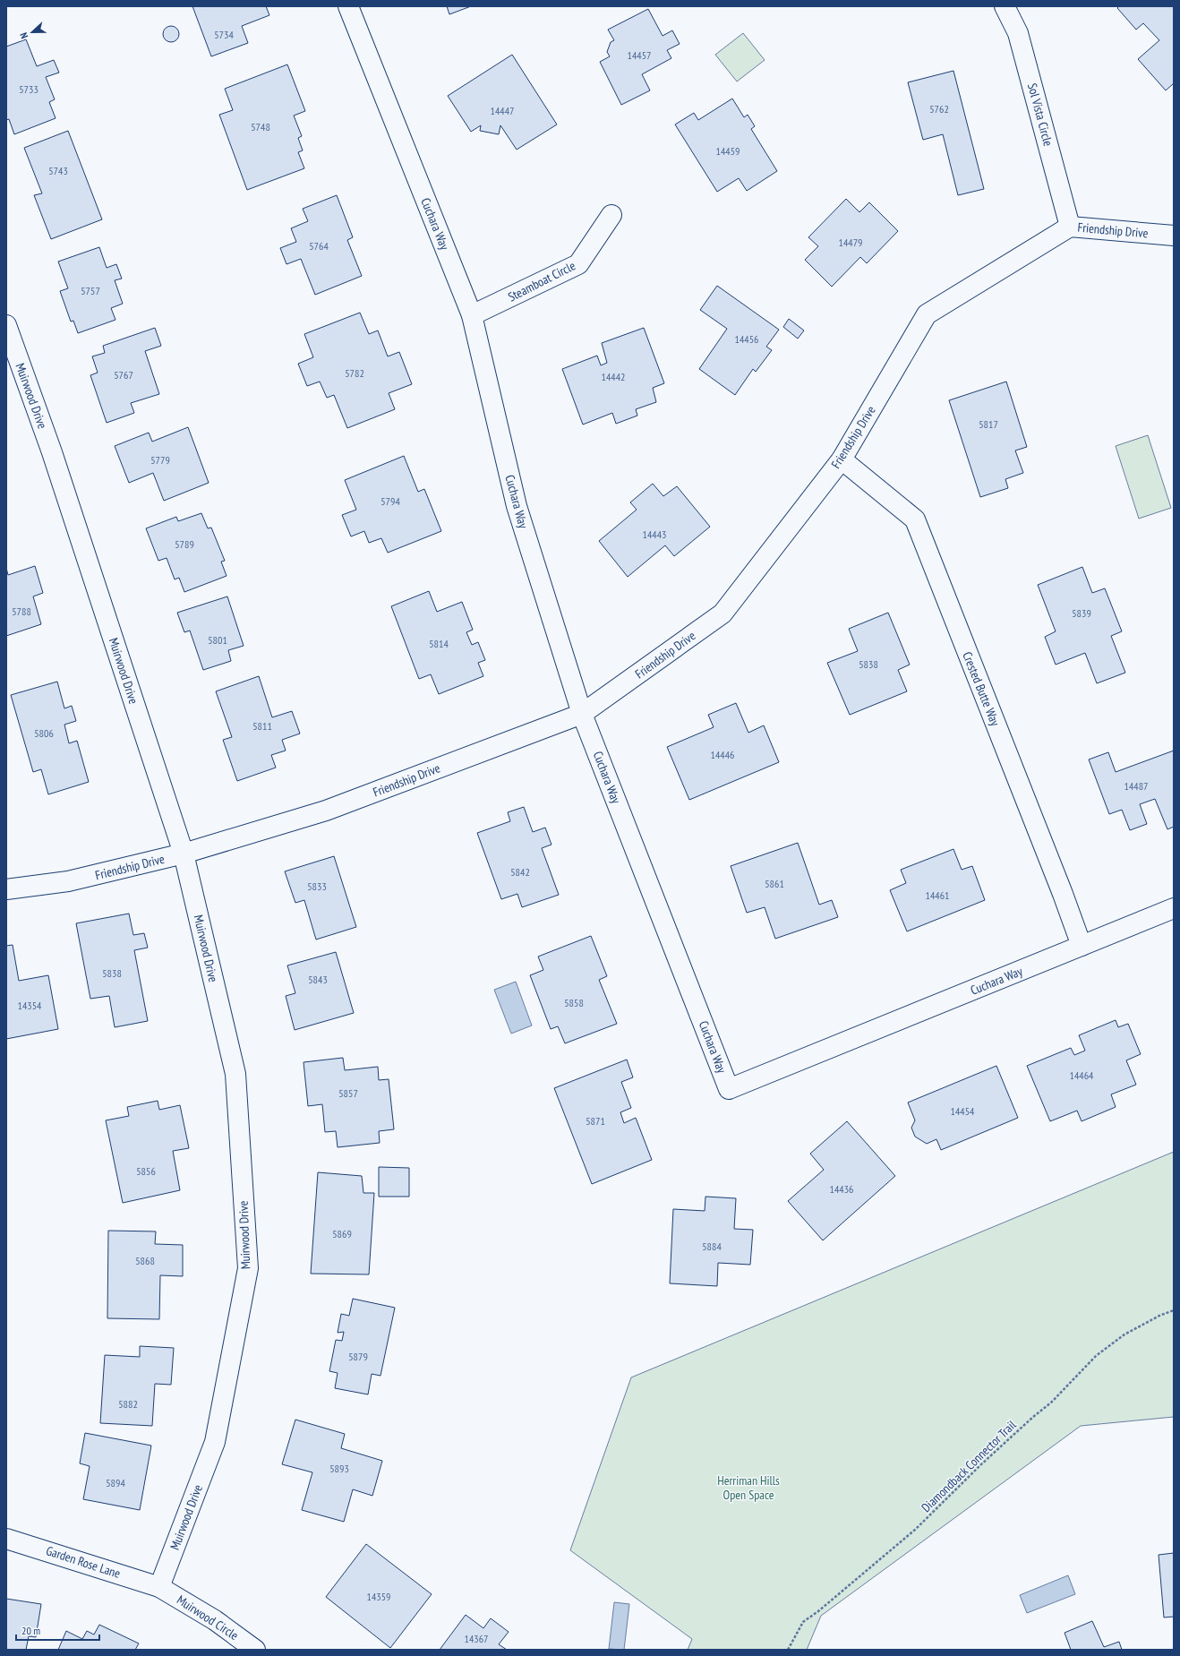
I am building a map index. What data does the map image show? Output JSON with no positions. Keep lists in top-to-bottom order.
{
  "streets": {
    "street": [
      "Sol Vista Circle",
      "Cuchara Way",
      "Friendship Drive",
      "Steamboat Circle",
      "Muirwood Drive",
      "Crested Butte Way",
      "Garden Rose Lane",
      "Muirwood Circle"
    ],
    "path": ["Diamondback Connector Trail"]
  },
  "crossings": [
    ["Sol Vista Circle", "Friendship Drive"],
    ["Cuchara Way", "Friendship Drive"],
    ["Cuchara Way", "Steamboat Circle"],
    ["Cuchara Way", "Crested Butte Way"],
    ["Friendship Drive", "Muirwood Drive"],
    ["Friendship Drive", "Crested Butte Way"],
    ["Muirwood Drive", "Garden Rose Lane"],
    ["Muirwood Drive", "Muirwood Circle"],
    ["Garden Rose Lane", "Muirwood Circle"]
  ],
  "parks": ["Herriman Hills Open Space"],
  "house_numbers": [
    "5734",
    "14457",
    "5733",
    "5762",
    "14447",
    "5748",
    "14459",
    "5743",
    "14479",
    "5764",
    "5757",
    "14456",
    "5782",
    "5767",
    "14442",
    "5817",
    "5779",
    "5794",
    "14443",
    "5789",
    "5788",
    "5839",
    "5801",
    "5814",
    "5838",
    "5811",
    "5806",
    "14446",
    "14487",
    "5842",
    "5861",
    "5833",
    "14461",
    "5838",
    "5843",
    "5858",
    "14354",
    "14464",
    "5857",
    "14454",
    "5871",
    "5856",
    "14436",
    "5869",
    "5884",
    "5868",
    "5879",
    "5882",
    "5893",
    "5894",
    "14359",
    "14367"
  ],
  "scale_bar": "20 m",
  "north": "left"
}
